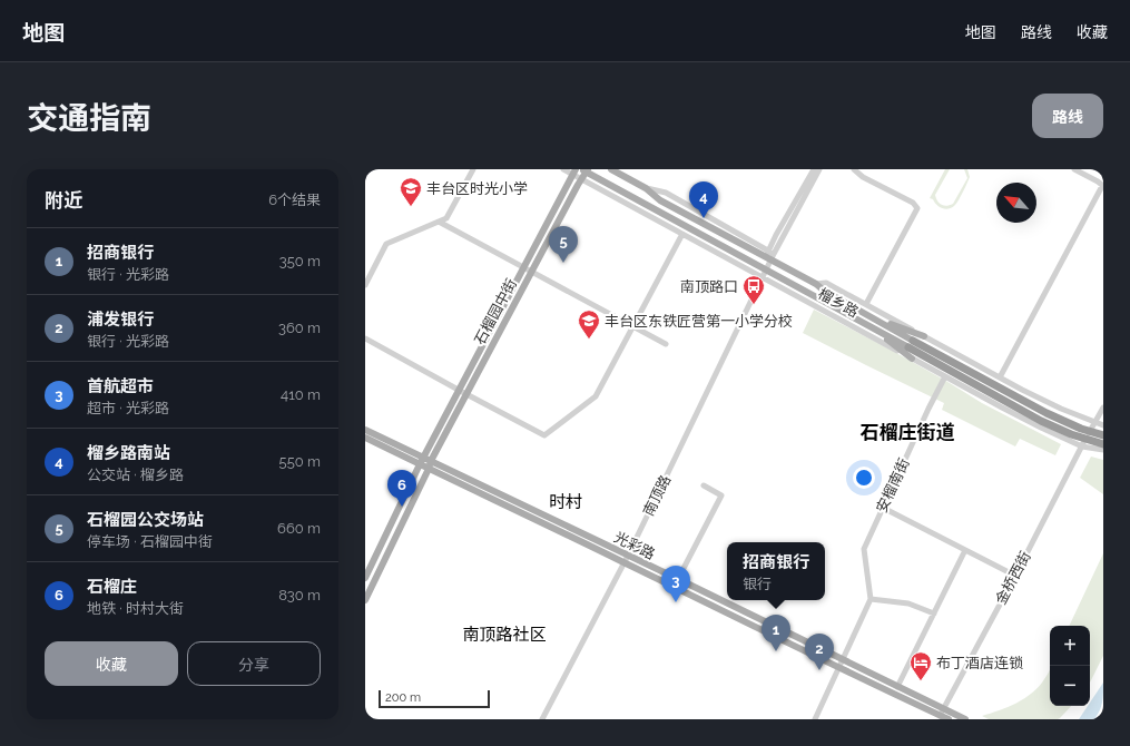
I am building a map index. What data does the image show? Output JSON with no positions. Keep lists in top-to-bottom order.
{
  "streets": {
    "highway": ["榴乡路"],
    "main road": ["石榴园中街", "光彩路"],
    "street": ["安榴南街", "南顶路", "金桥西街"]
  },
  "crossings": [
    ["榴乡路", "石榴园中街"],
    ["榴乡路", "安榴南街"],
    ["榴乡路", "南顶路"],
    ["榴乡路", "金桥西街"],
    ["石榴园中街", "光彩路"],
    ["南顶路", "光彩路"],
    ["光彩路", "金桥西街"]
  ],
  "districts": ["石榴庄街道", "时村", "南顶路社区"],
  "places": {
    "school or university": ["丰台区时光小学", "丰台区东铁匠营第一小学分校"],
    "bus stop": ["南顶路口"],
    "hotel": ["布丁酒店连锁"]
  },
  "scale_bar": "200 m",
  "north": "top left",
  "page": {
    "header": "地图",
    "nav": ["地图", "路线", "收藏"],
    "title": "交通指南",
    "buttons": [
      "路线",
      ["收藏", "分享"]
    ],
    "heading": ["附近", "6个结果"],
    "pins": [
      "4",
      "5",
      "6",
      "3",
      "1",
      "2"
    ],
    "list": [
      {
        "mark": "1",
        "name": "招商银行",
        "note": "银行 · 光彩路",
        "value": "350 m"
      },
      {
        "mark": "2",
        "name": "浦发银行",
        "note": "银行 · 光彩路",
        "value": "360 m"
      },
      {
        "mark": "3",
        "name": "首航超市",
        "note": "超市 · 光彩路",
        "value": "410 m"
      },
      {
        "mark": "4",
        "name": "榴乡路南站",
        "note": "公交站 · 榴乡路",
        "value": "550 m"
      },
      {
        "mark": "5",
        "name": "石榴园公交场站",
        "note": "停车场 · 石榴园中街",
        "value": "660 m"
      },
      {
        "mark": "6",
        "name": "石榴庄",
        "note": "地铁 · 时村大街",
        "value": "830 m"
      }
    ],
    "popup": ["招商银行", "银行"],
    "map_buttons": ["+", "−"],
    "scale": "200 m"
  }
}
